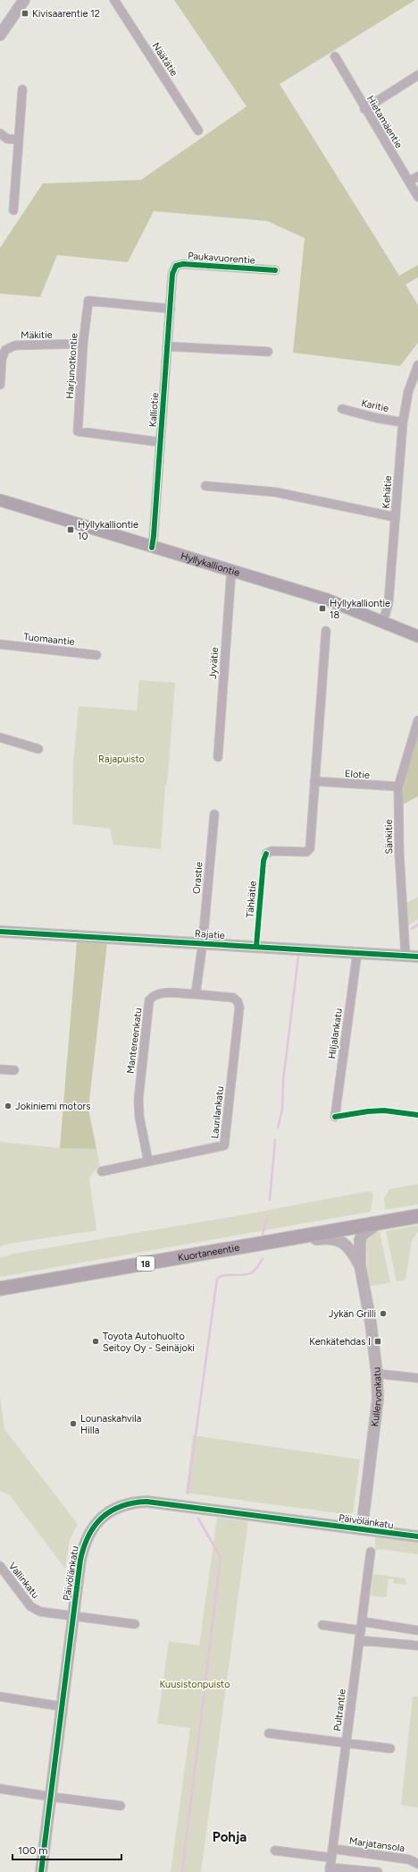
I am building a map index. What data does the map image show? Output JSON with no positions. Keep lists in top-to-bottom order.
{
  "streets": {
    "highway": ["Kuortaneentie", "18"],
    "main road": ["Hyllykalliontie"],
    "street": [
      "Näätätie",
      "Hietamäentie",
      "Paukavuorentie",
      "Mäkitie",
      "Harjunotkontie",
      "Karitie",
      "Kalliotie",
      "Kehätie",
      "Tuomaantie",
      "Jyvätie",
      "Elotie",
      "Sänkitie",
      "Orastie",
      "Rajatie",
      "Hiljalankatu",
      "Mantereenkatu",
      "Laurilankatu",
      "Kullervonkatu",
      "Päivölänkatu",
      "Vallinkatu",
      "Pultrantie",
      "Marjatansola"
    ],
    "cycle path": ["Tähkätie"]
  },
  "crossings": [
    ["Paukavuorentie", "Kalliotie"],
    ["Mäkitie", "Harjunotkontie"],
    ["Harjunotkontie", "Kalliotie"],
    ["Karitie", "Kehätie"],
    ["Kalliotie", "Hyllykalliontie"],
    ["Kehätie", "Hyllykalliontie"],
    ["Hyllykalliontie", "Jyvätie"],
    ["Elotie", "Sänkitie"],
    ["Sänkitie", "Rajatie"],
    ["Orastie", "Rajatie"],
    ["Rajatie", "Hiljalankatu"],
    ["Mantereenkatu", "Laurilankatu"],
    ["Kuortaneentie", "Kullervonkatu"],
    ["Kullervonkatu", "Päivölänkatu"],
    ["Päivölänkatu", "Vallinkatu"],
    ["Pultrantie", "Marjatansola"]
  ],
  "districts": ["Pohja"],
  "parks": ["Rajapuisto", "Kuusistonpuisto"],
  "places": {
    "transit": [
      "Kivisaarentie 12",
      "Hyllykalliontie 10",
      "Hyllykalliontie 18",
      "Kenkätehdas I"
    ],
    "other": [
      "Jokiniemi motors",
      "Jykän Grilli",
      "Toyota Autohuolto Seitoy Oy - Seinäjoki",
      "Lounaskahvila Hilla"
    ]
  },
  "scale_bar": "100 m"
}
